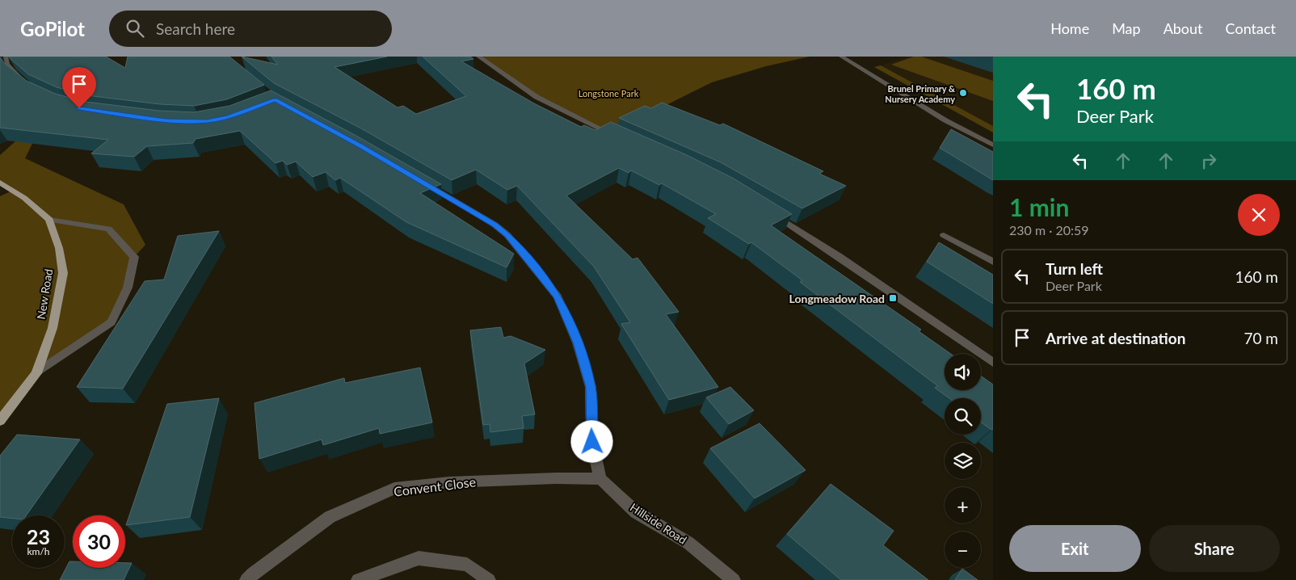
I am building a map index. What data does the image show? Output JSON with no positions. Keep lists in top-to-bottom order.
{
  "streets": {
    "main road": ["New Road"],
    "street": ["Convent Close", "Hillside Road"]
  },
  "crossings": [
    ["Convent Close", "Hillside Road"]
  ],
  "parks": ["Longstone Park"],
  "places": {
    "other": ["Brunel Primary & Nursery Academy"],
    "transit": ["Longmeadow Road"]
  },
  "page": {
    "header": "GoPilot",
    "search": "Search here",
    "nav": [
      "Home",
      "Map",
      "About",
      "Contact"
    ],
    "turn": ["160 m", "Deer Park"],
    "heading": ["1 min", "230 m · 20:59"],
    "list": [
      {
        "name": "Turn left",
        "note": "Deer Park",
        "value": "160 m"
      },
      {
        "name": "Arrive at destination",
        "value": "70 m"
      }
    ],
    "map_buttons": ["+", "−"],
    "speed": "23 km/h",
    "limit": "30",
    "buttons": ["Exit", "Share"]
  }
}
